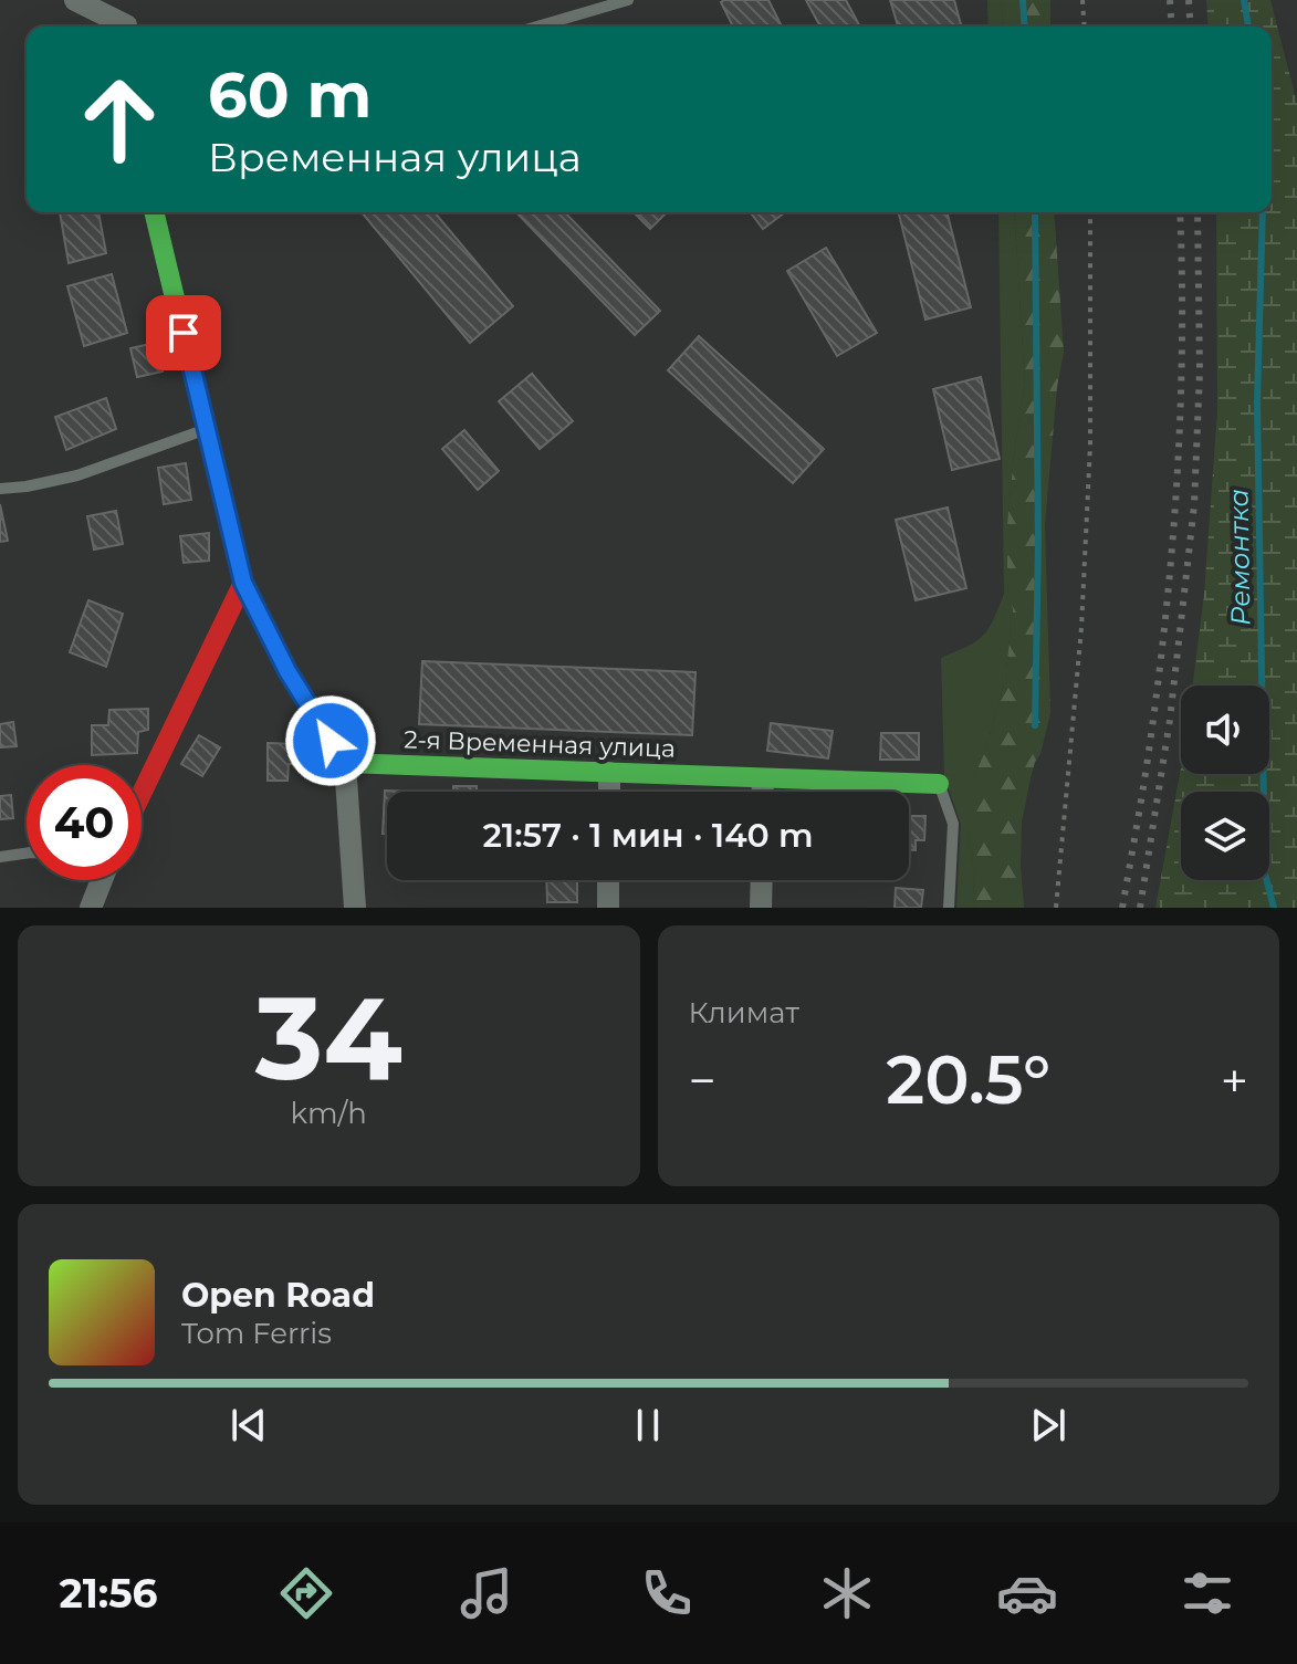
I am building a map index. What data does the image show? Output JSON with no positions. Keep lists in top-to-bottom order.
{
  "streets": {
    "street": ["2-я Временная улица"]
  },
  "water": ["Ремонтка"],
  "page": {
    "turn": ["60 m", "Временная улица"],
    "limit": "40",
    "trip": "21:57 · 1 мин · 140 m",
    "tile": [
      ["34", "km/h"],
      "Климат"
    ],
    "heat": ["−", "20.5°", "+"],
    "song": ["Open Road", "Tom Ferris"],
    "tabs": "21:56"
  }
}
